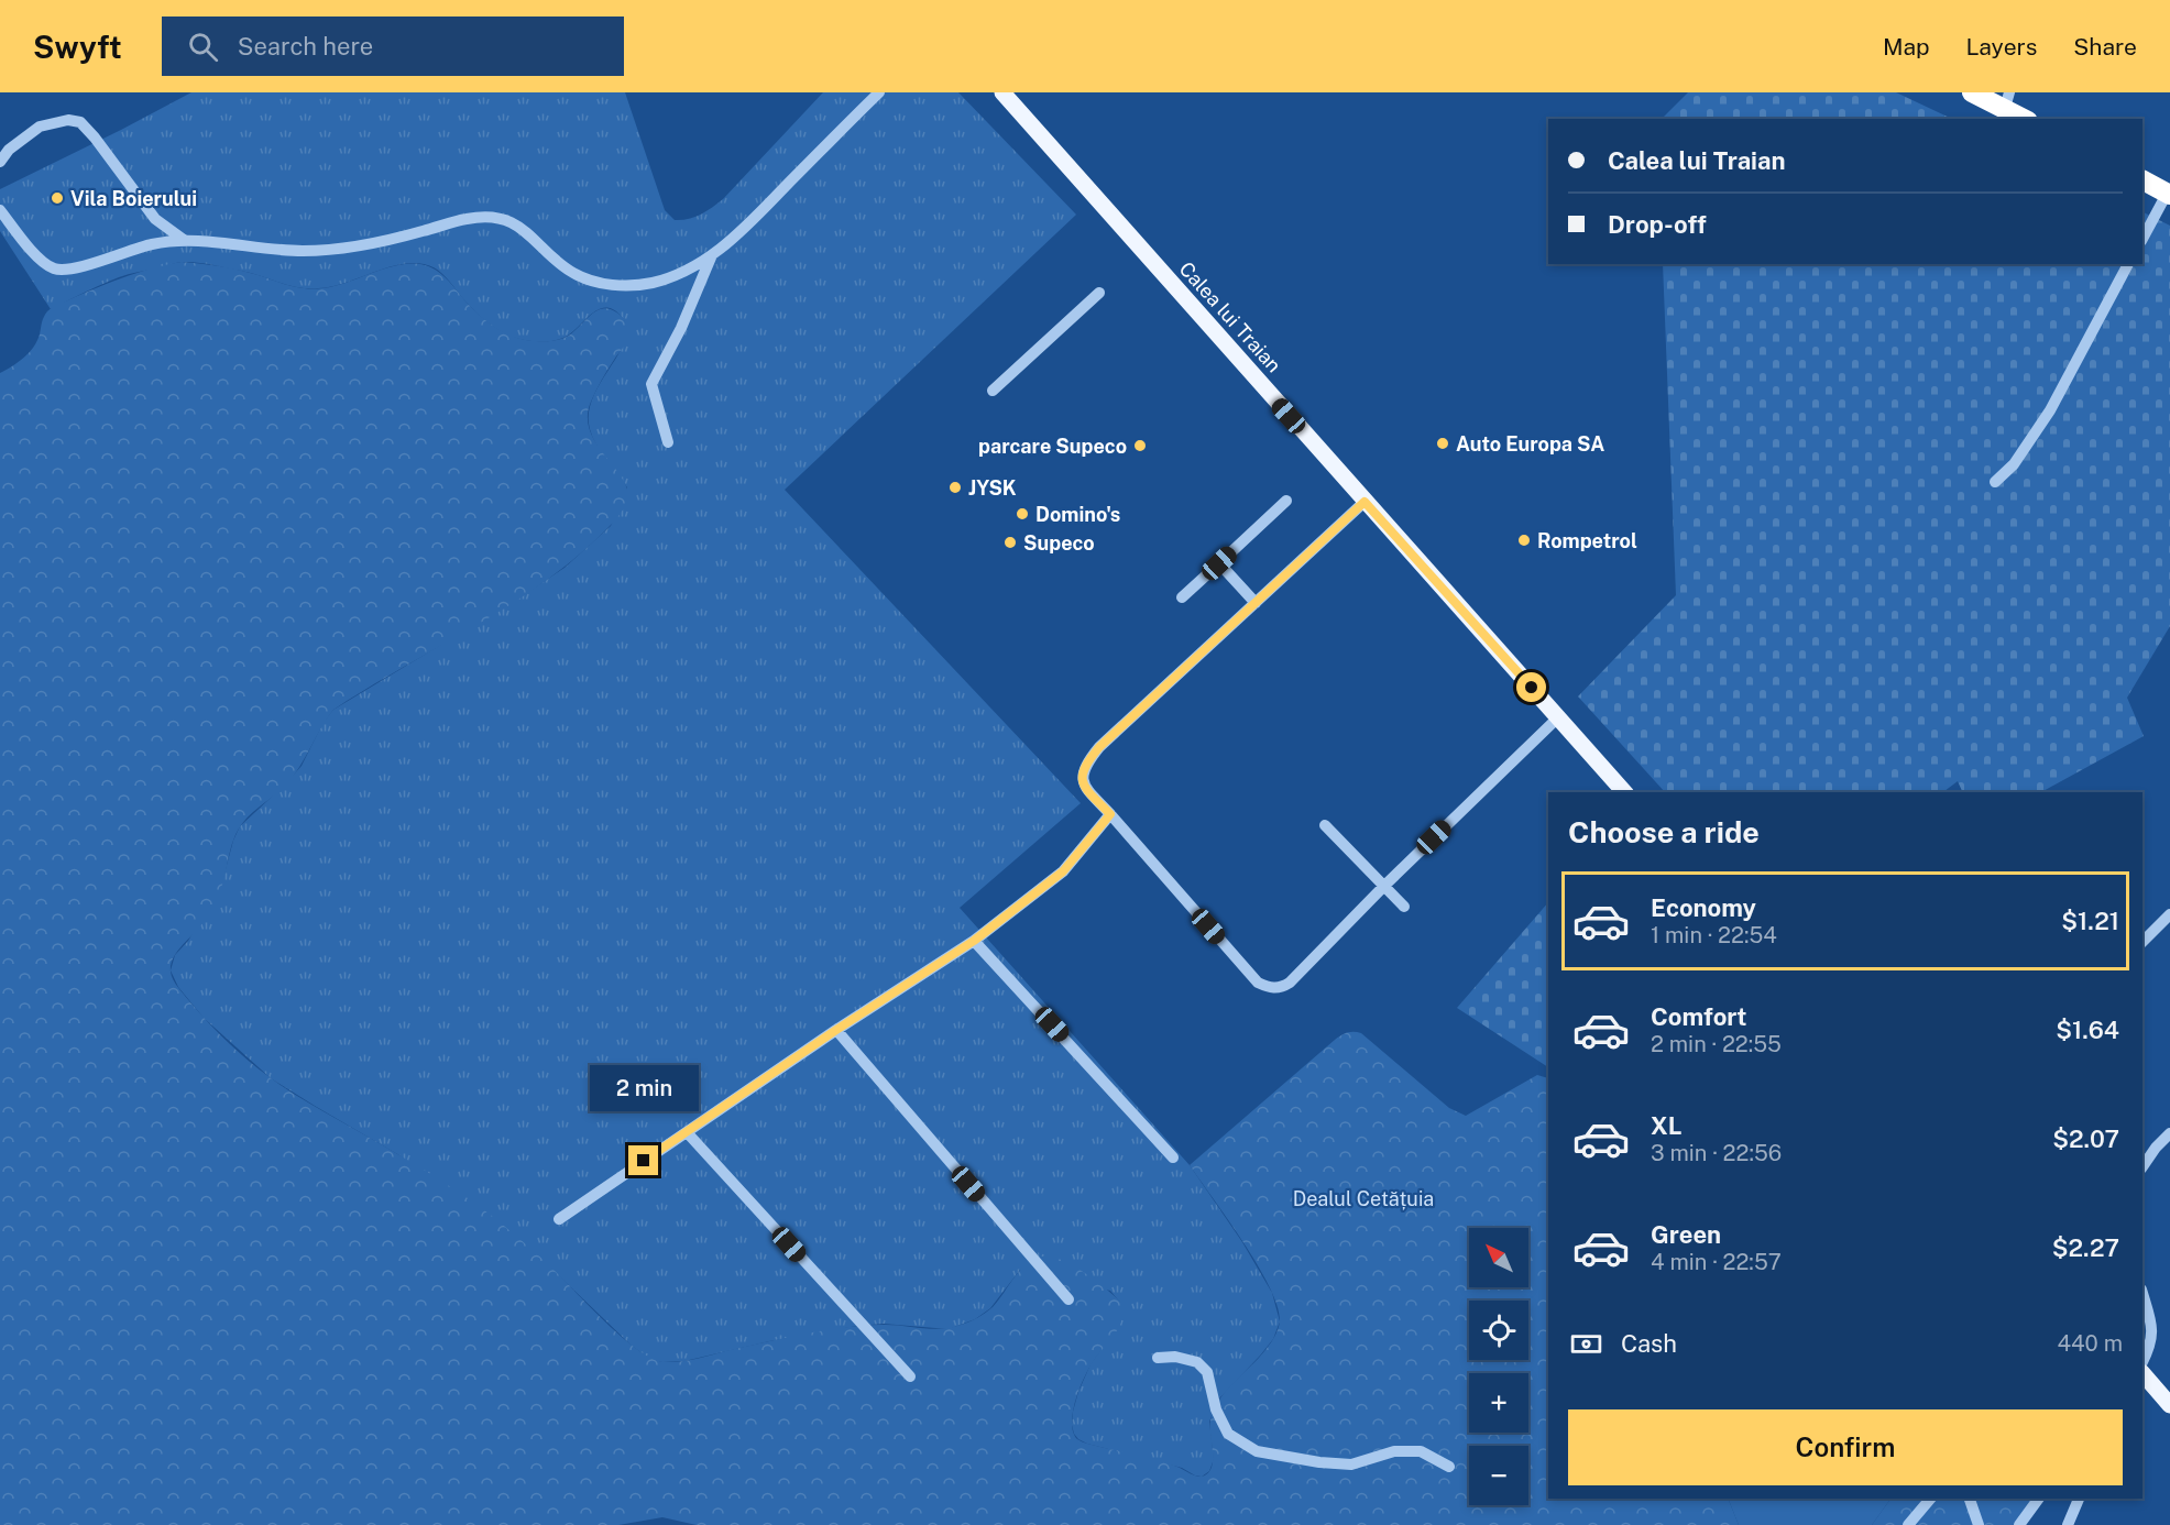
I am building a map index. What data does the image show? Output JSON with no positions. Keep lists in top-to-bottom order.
{
  "streets": {
    "main road": ["Calea lui Traian"]
  },
  "parks": ["Dealul Cetățuia"],
  "places": [
    "Vila Boierului",
    "Auto Europa SA",
    "parcare Supeco",
    "JYSK",
    "Domino's",
    "Rompetrol",
    "Supeco"
  ],
  "north": "top left",
  "page": {
    "header": "Swyft",
    "search": "Search here",
    "nav": ["Map", "Layers", "Share"],
    "banner": ["Calea lui Traian", "Drop-off"],
    "heading": "Choose a ride",
    "list": [
      {
        "name": "Economy",
        "note": "1 min · 22:54",
        "value": "$1.21"
      },
      {
        "name": "Comfort",
        "note": "2 min · 22:55",
        "value": "$1.64"
      },
      {
        "name": "XL",
        "note": "3 min · 22:56",
        "value": "$2.07"
      },
      {
        "name": "Green",
        "note": "4 min · 22:57",
        "value": "$2.27"
      }
    ],
    "bubble": "2 min",
    "map_buttons": ["+", "−"],
    "pay": ["Cash", "440 m"],
    "buttons": "Confirm"
  }
}
